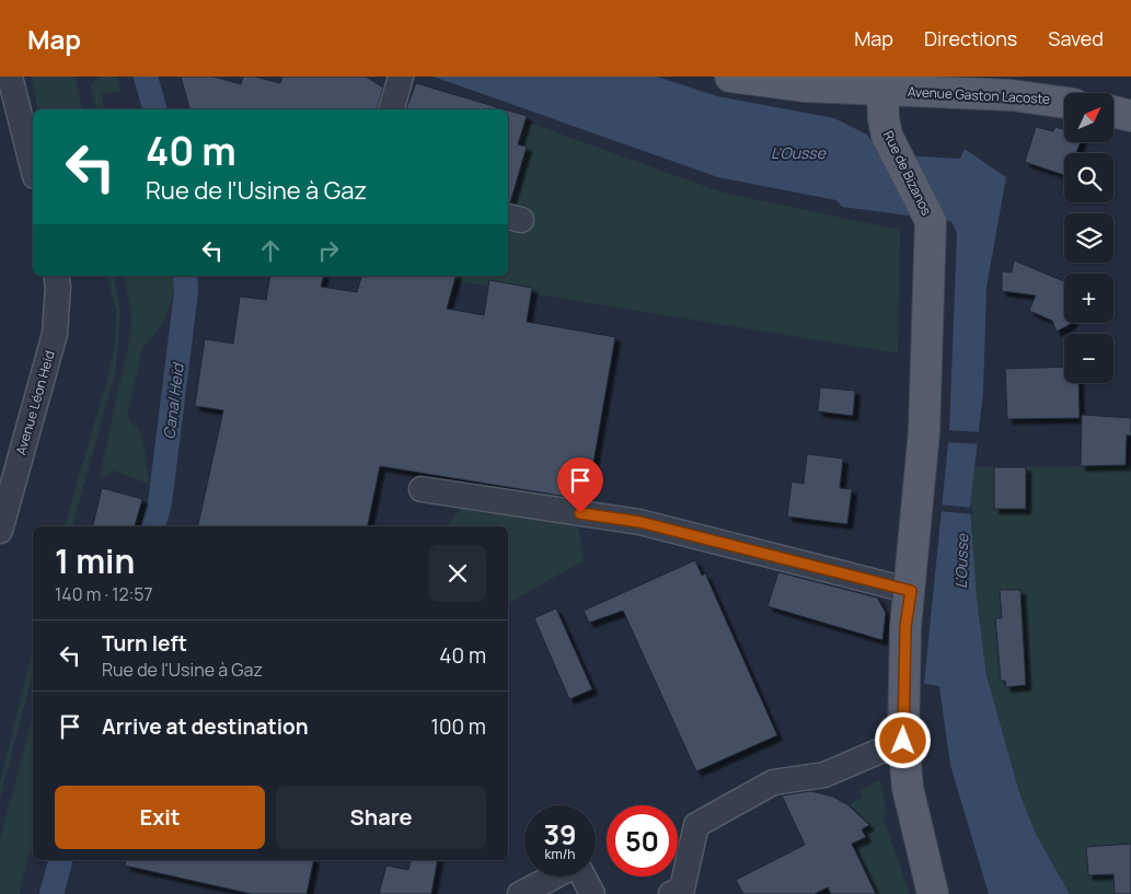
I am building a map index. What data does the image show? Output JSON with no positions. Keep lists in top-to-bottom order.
{
  "streets": {
    "main road": ["Avenue Gaston Lacoste", "Rue de Bizanos"],
    "street": ["Avenue Léon Heid"]
  },
  "crossings": [
    ["Avenue Gaston Lacoste", "Rue de Bizanos"]
  ],
  "water": ["L'Ousse", "Canal Heïd"],
  "north": "top right",
  "page": {
    "header": "Map",
    "nav": ["Map", "Directions", "Saved"],
    "map_buttons": ["+", "−"],
    "turn": ["40 m", "Rue de l'Usine à Gaz"],
    "heading": ["1 min", "140 m · 12:57"],
    "list": [
      {
        "name": "Turn left",
        "note": "Rue de l'Usine à Gaz",
        "value": "40 m"
      },
      {
        "name": "Arrive at destination",
        "value": "100 m"
      }
    ],
    "buttons": ["Exit", "Share"],
    "speed": "39 km/h",
    "limit": "50"
  }
}
